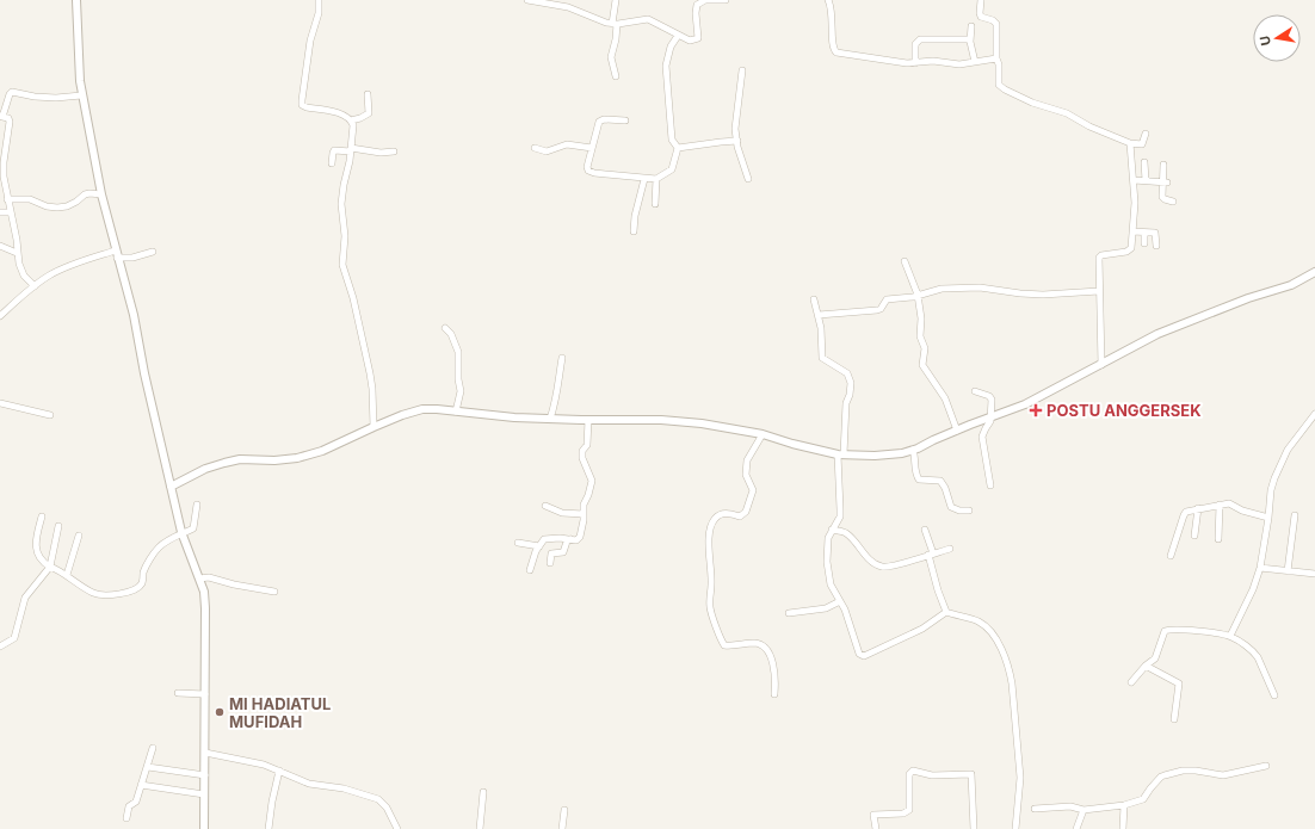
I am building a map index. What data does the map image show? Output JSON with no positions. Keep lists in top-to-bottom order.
{
  "places": {
    "health": ["POSTU ANGGERSEK"],
    "other": ["MI HADIATUL MUFIDAH"]
  },
  "north": "left"
}
